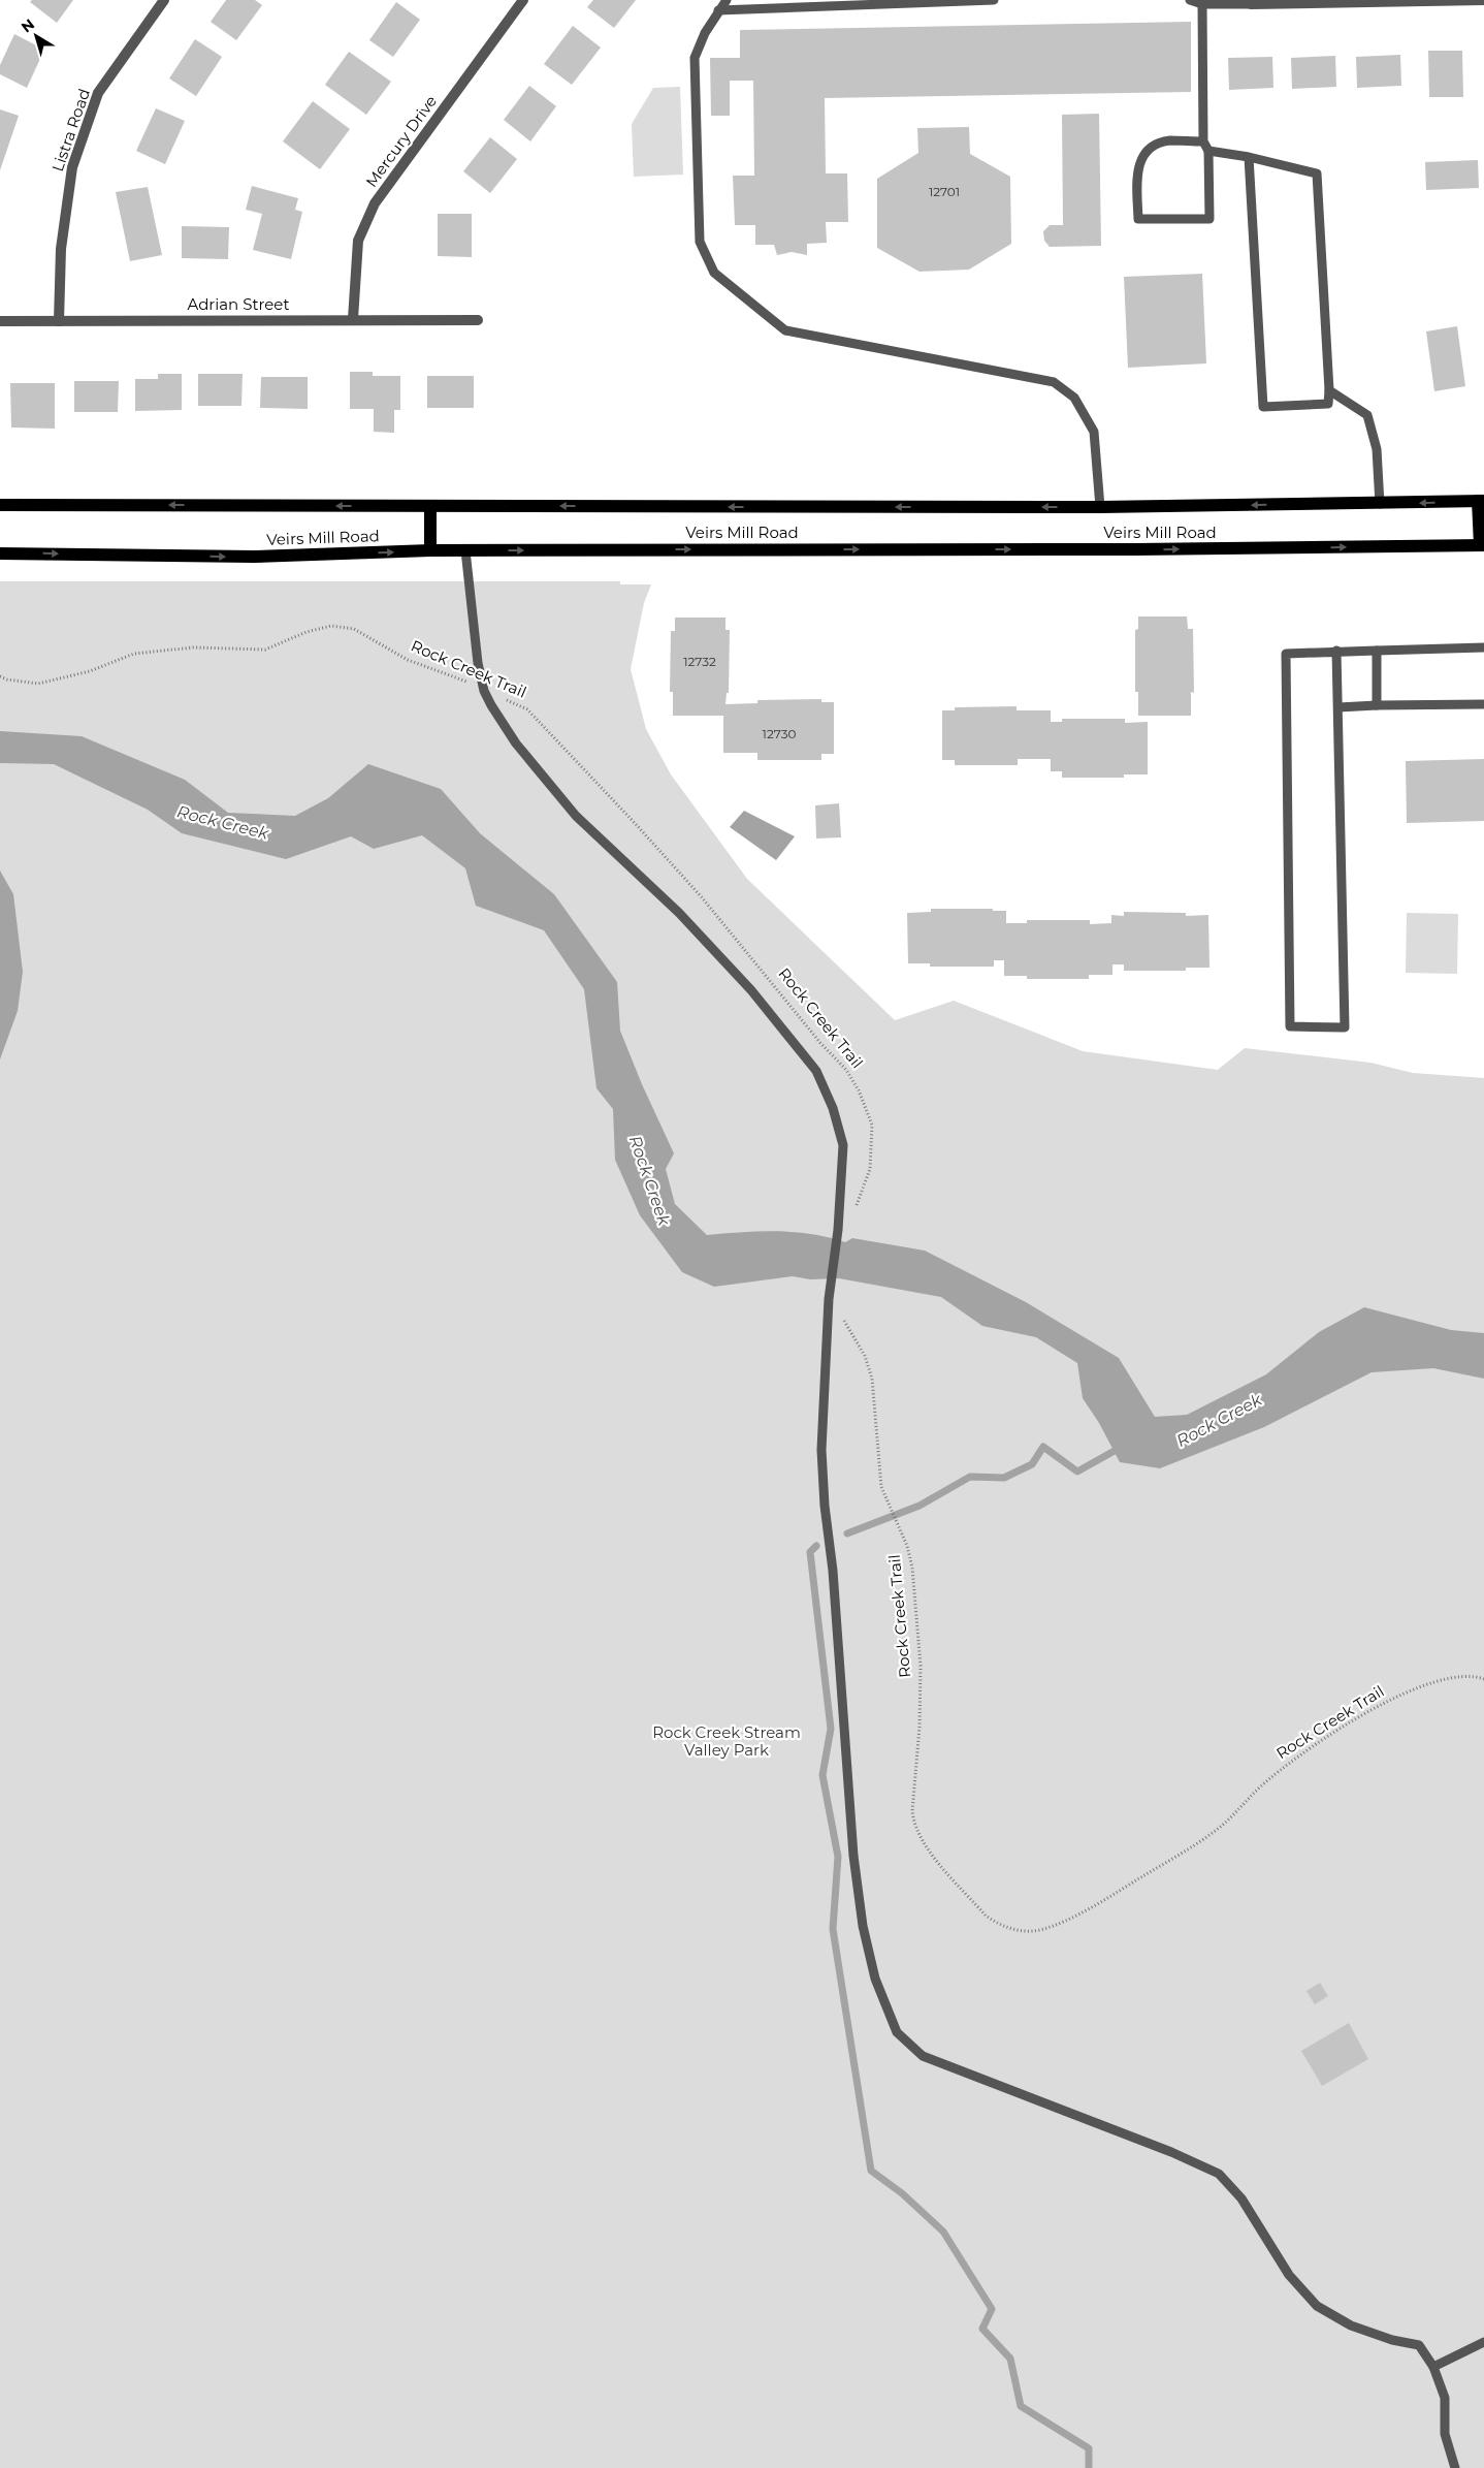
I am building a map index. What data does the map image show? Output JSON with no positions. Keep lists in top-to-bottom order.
{
  "streets": {
    "main road": ["Veirs Mill Road"],
    "street": ["Listra Road", "Mercury Drive", "Adrian Street"],
    "path": ["Rock Creek Trail"]
  },
  "crossings": [
    ["Listra Road", "Adrian Street"],
    ["Mercury Drive", "Adrian Street"]
  ],
  "water": ["Rock Creek"],
  "parks": ["Rock Creek Stream Valley Park"],
  "house_numbers": ["12701", "12732", "12730"],
  "north": "top left"
}
